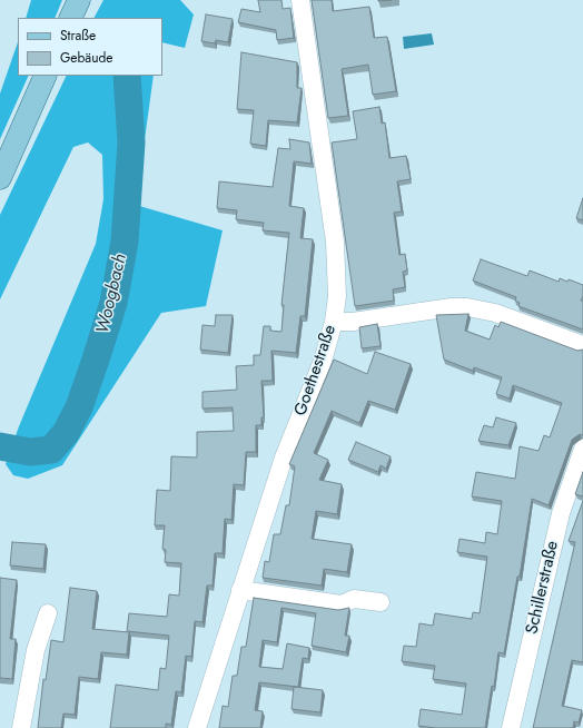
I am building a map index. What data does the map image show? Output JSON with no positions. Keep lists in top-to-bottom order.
{
  "streets": {
    "street": ["Goethestraße", "Schillerstraße"]
  },
  "water": ["Woogbach"],
  "legend": ["Straße", "Gebäude"]
}
